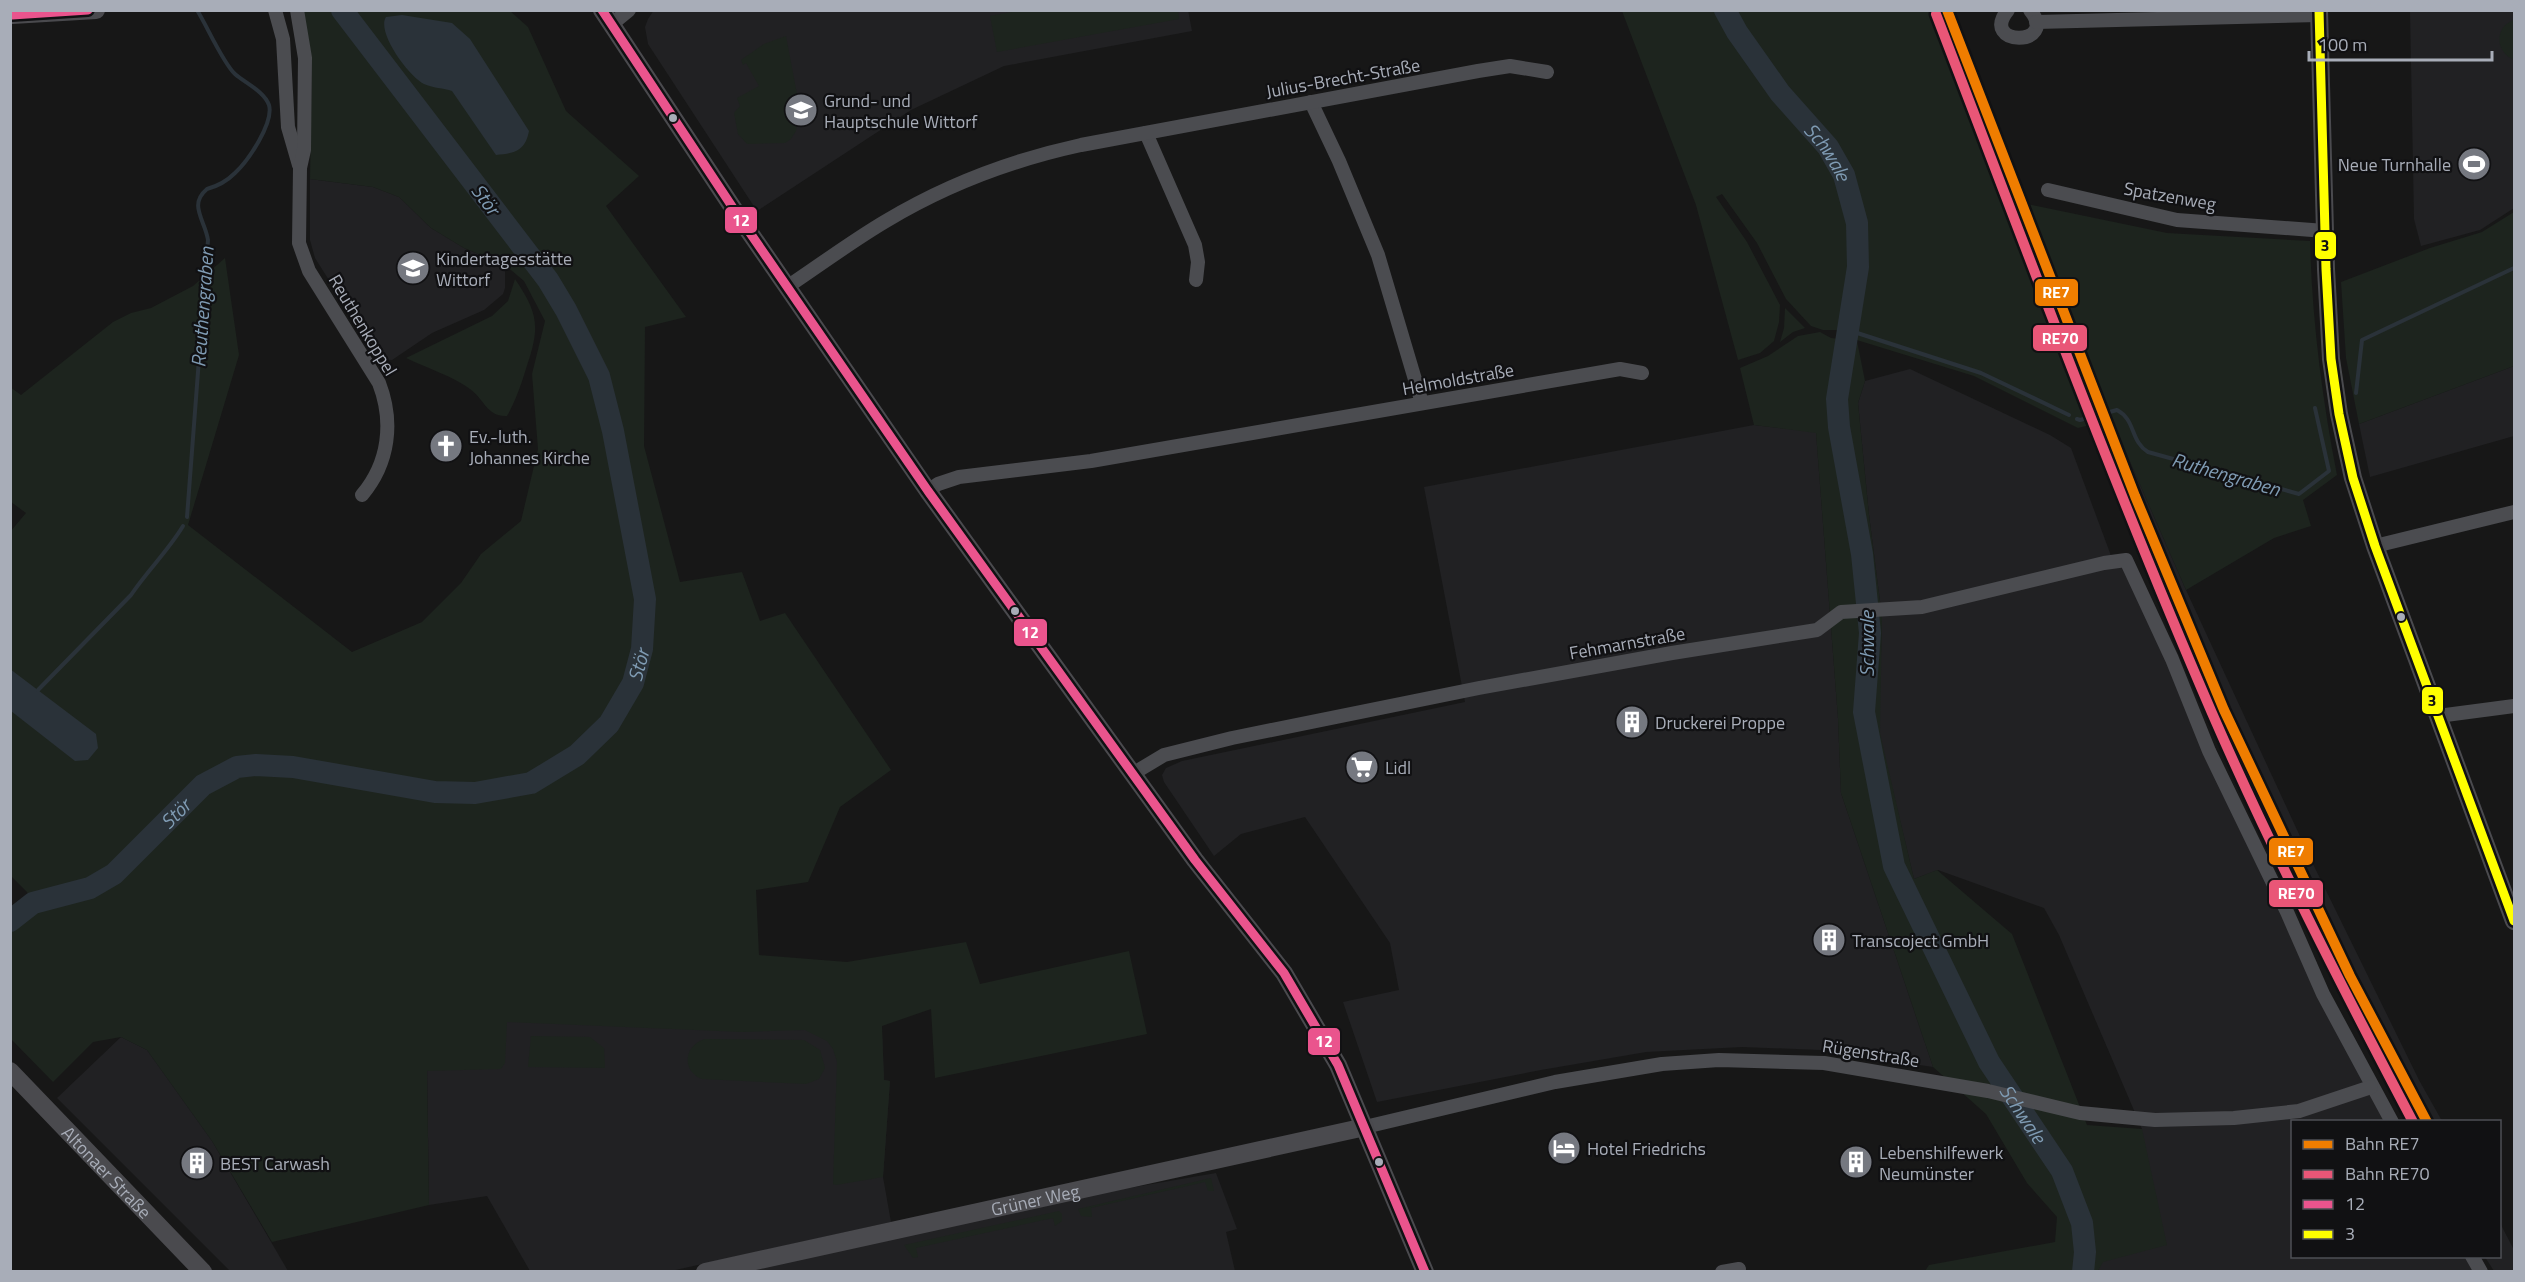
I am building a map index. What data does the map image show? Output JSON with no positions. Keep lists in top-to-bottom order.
{
  "streets": {
    "street": [
      "Julius-Brecht-Straße",
      "Spatzenweg",
      "Reuthenkoppel",
      "Helmoldstraße",
      "Fehmarnstraße",
      "Rügenstraße",
      "Altonaer Straße",
      "Grüner Weg"
    ]
  },
  "crossings": [
    ["Fehmarnstraße", "Rügenstraße"],
    ["Rügenstraße", "Grüner Weg"]
  ],
  "water": [
    "Schwale",
    "Stör",
    "Reuthengraben",
    "Ruthengraben"
  ],
  "places": {
    "school or university": ["Grund- und Hauptschule Wittorf", "Kindertagesstätte Wittorf"],
    "sports": ["Neue Turnhalle"],
    "church": ["Ev.-luth. Johannes Kirche"],
    "building": [
      "Druckerei Proppe",
      "Transcoject GmbH",
      "Lebenshilfewerk Neumünster",
      "BEST Carwash"
    ],
    "supermarket": ["Lidl"],
    "hotel": ["Hotel Friedrichs"]
  },
  "lines": [
    "rail line RE7",
    "transit line 12",
    "transit line 3",
    "rail line RE70"
  ],
  "legend": [
    "Bahn RE7",
    "Bahn RE70",
    "12",
    "3"
  ],
  "scale_bar": "100 m"
}
